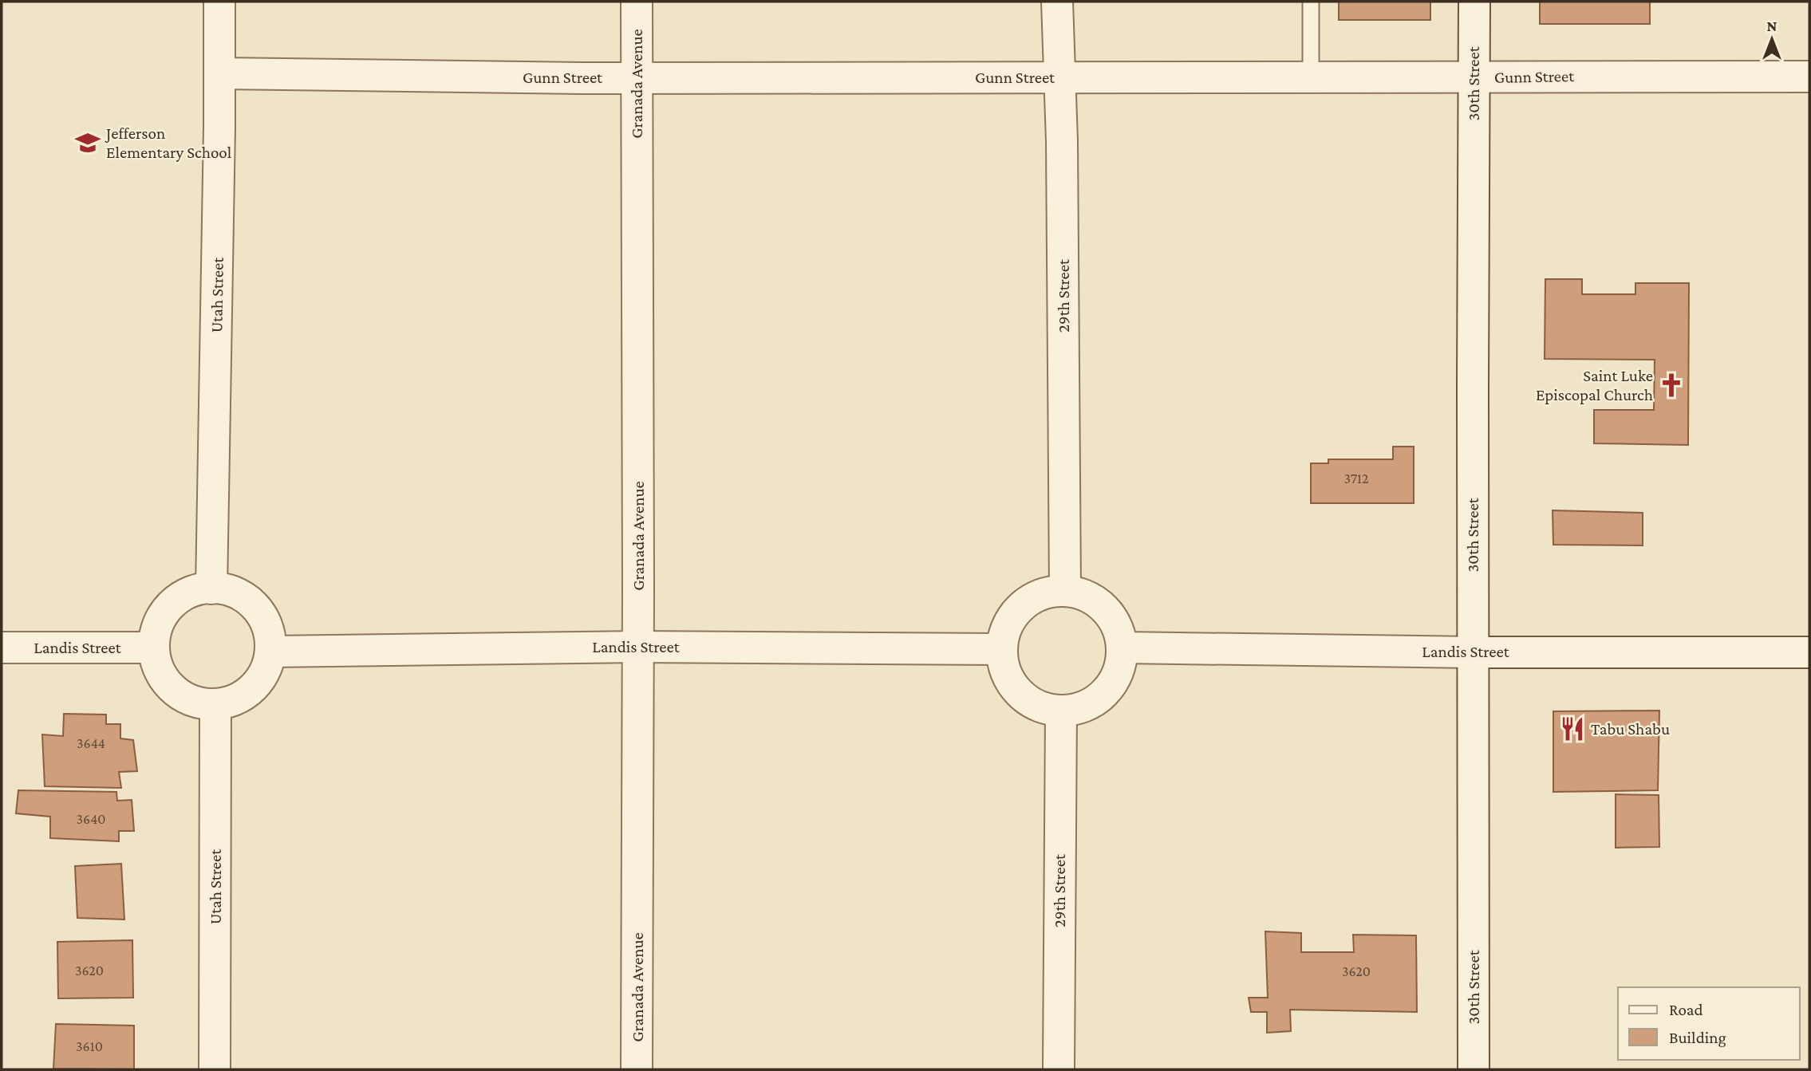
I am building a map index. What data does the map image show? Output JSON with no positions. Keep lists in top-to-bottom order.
{
  "streets": {
    "street": [
      "Gunn Street",
      "Granada Avenue",
      "30th Street",
      "Utah Street",
      "29th Street",
      "Landis Street"
    ]
  },
  "crossings": [
    ["Gunn Street", "Granada Avenue"],
    ["Gunn Street", "30th Street"],
    ["Gunn Street", "Utah Street"],
    ["Gunn Street", "29th Street"],
    ["Granada Avenue", "Landis Street"],
    ["30th Street", "Landis Street"],
    ["Utah Street", "Landis Street"],
    ["29th Street", "Landis Street"]
  ],
  "places": {
    "school or university": ["Jefferson Elementary School"],
    "church": ["Saint Luke Episcopal Church"],
    "restaurant": ["Tabu Shabu"]
  },
  "house_numbers": [
    "3712",
    "3644",
    "3640",
    "3620",
    "3620",
    "3610"
  ],
  "legend": ["Road", "Building"],
  "north": "top"
}
